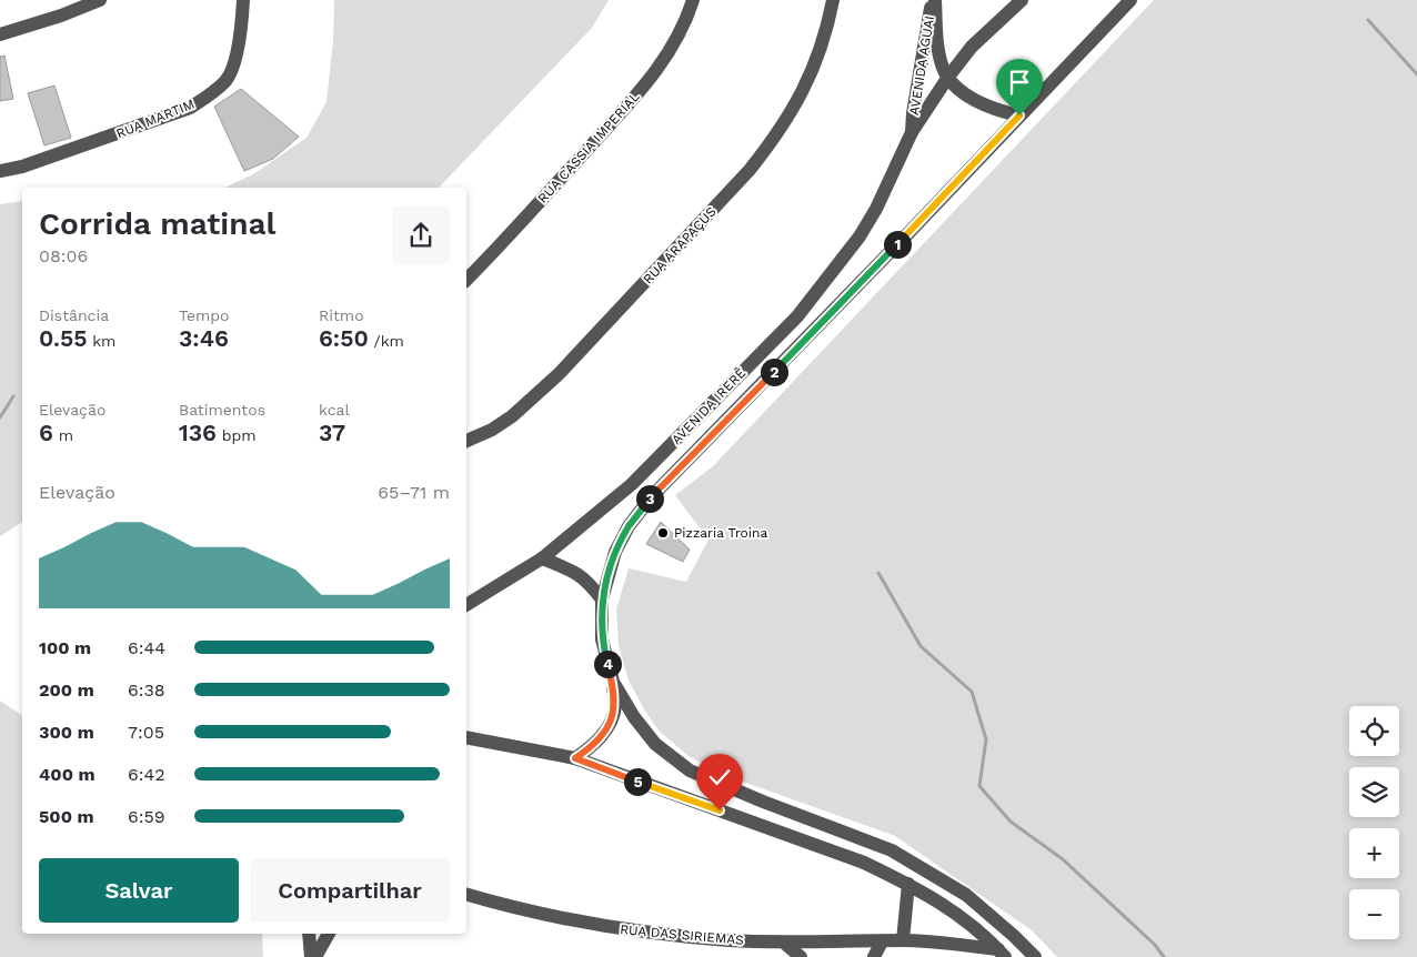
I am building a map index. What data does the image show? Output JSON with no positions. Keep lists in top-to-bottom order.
{
  "streets": {
    "street": [
      "AVENIDA AGUAI",
      "RUA MARTIM",
      "RUA CASSIA IMPERIAL",
      "RUA ARAPAÇUS",
      "AVENIDA IRERÊ",
      "RUA DAS SIRIEMAS"
    ]
  },
  "crossings": [
    ["AVENIDA AGUAI", "AVENIDA IRERÊ"]
  ],
  "places": ["Pizzaria Troina"],
  "page": {
    "heading": ["Corrida matinal", "08:06"],
    "pins": [
      "1",
      "2",
      "3",
      "4",
      "5"
    ],
    "stats": [
      ["Distância", "0.55 km"],
      ["Tempo", "3:46"],
      ["Ritmo", "6:50 /km"],
      ["Elevação", "6 m"],
      ["Batimentos", "136 bpm"],
      ["kcal", "37"]
    ],
    "chart": ["Elevação", "65–71 m"],
    "list": [
      {
        "name": "100 m",
        "note": "6:44"
      },
      {
        "name": "200 m",
        "note": "6:38"
      },
      {
        "name": "300 m",
        "note": "7:05"
      },
      {
        "name": "400 m",
        "note": "6:42"
      },
      {
        "name": "500 m",
        "note": "6:59"
      }
    ],
    "map_buttons": ["+", "−"],
    "buttons": ["Salvar", "Compartilhar"]
  }
}
